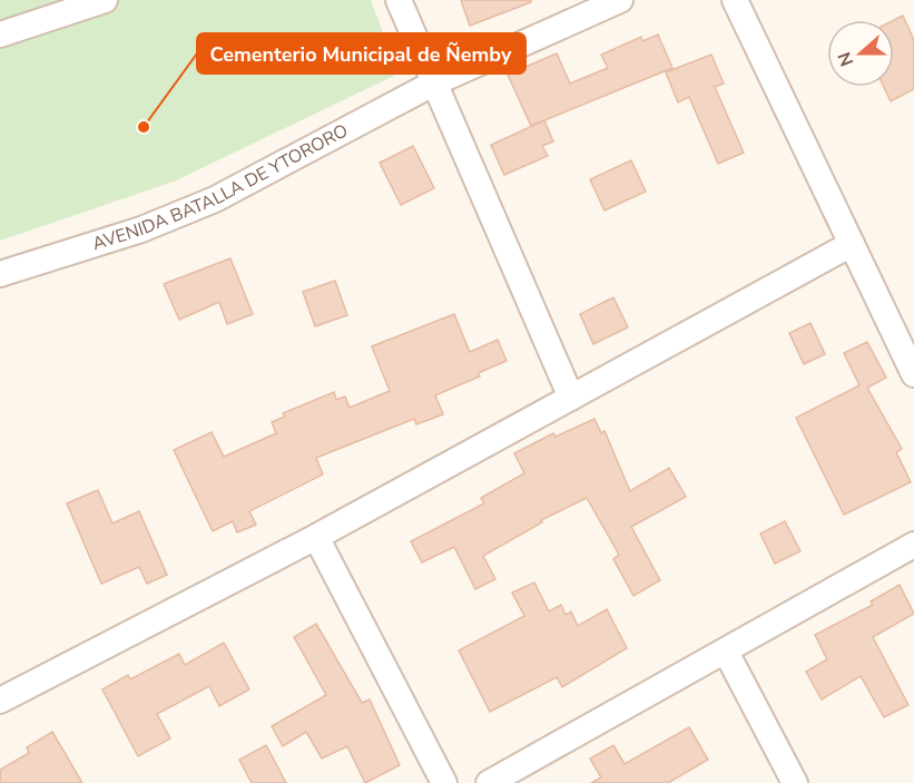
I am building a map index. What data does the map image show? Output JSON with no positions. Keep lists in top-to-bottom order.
{
  "streets": {
    "street": ["AVENIDA BATALLA DE YTORORO"]
  },
  "places": ["Cementerio Municipal de Ñemby"],
  "north": "left"
}
